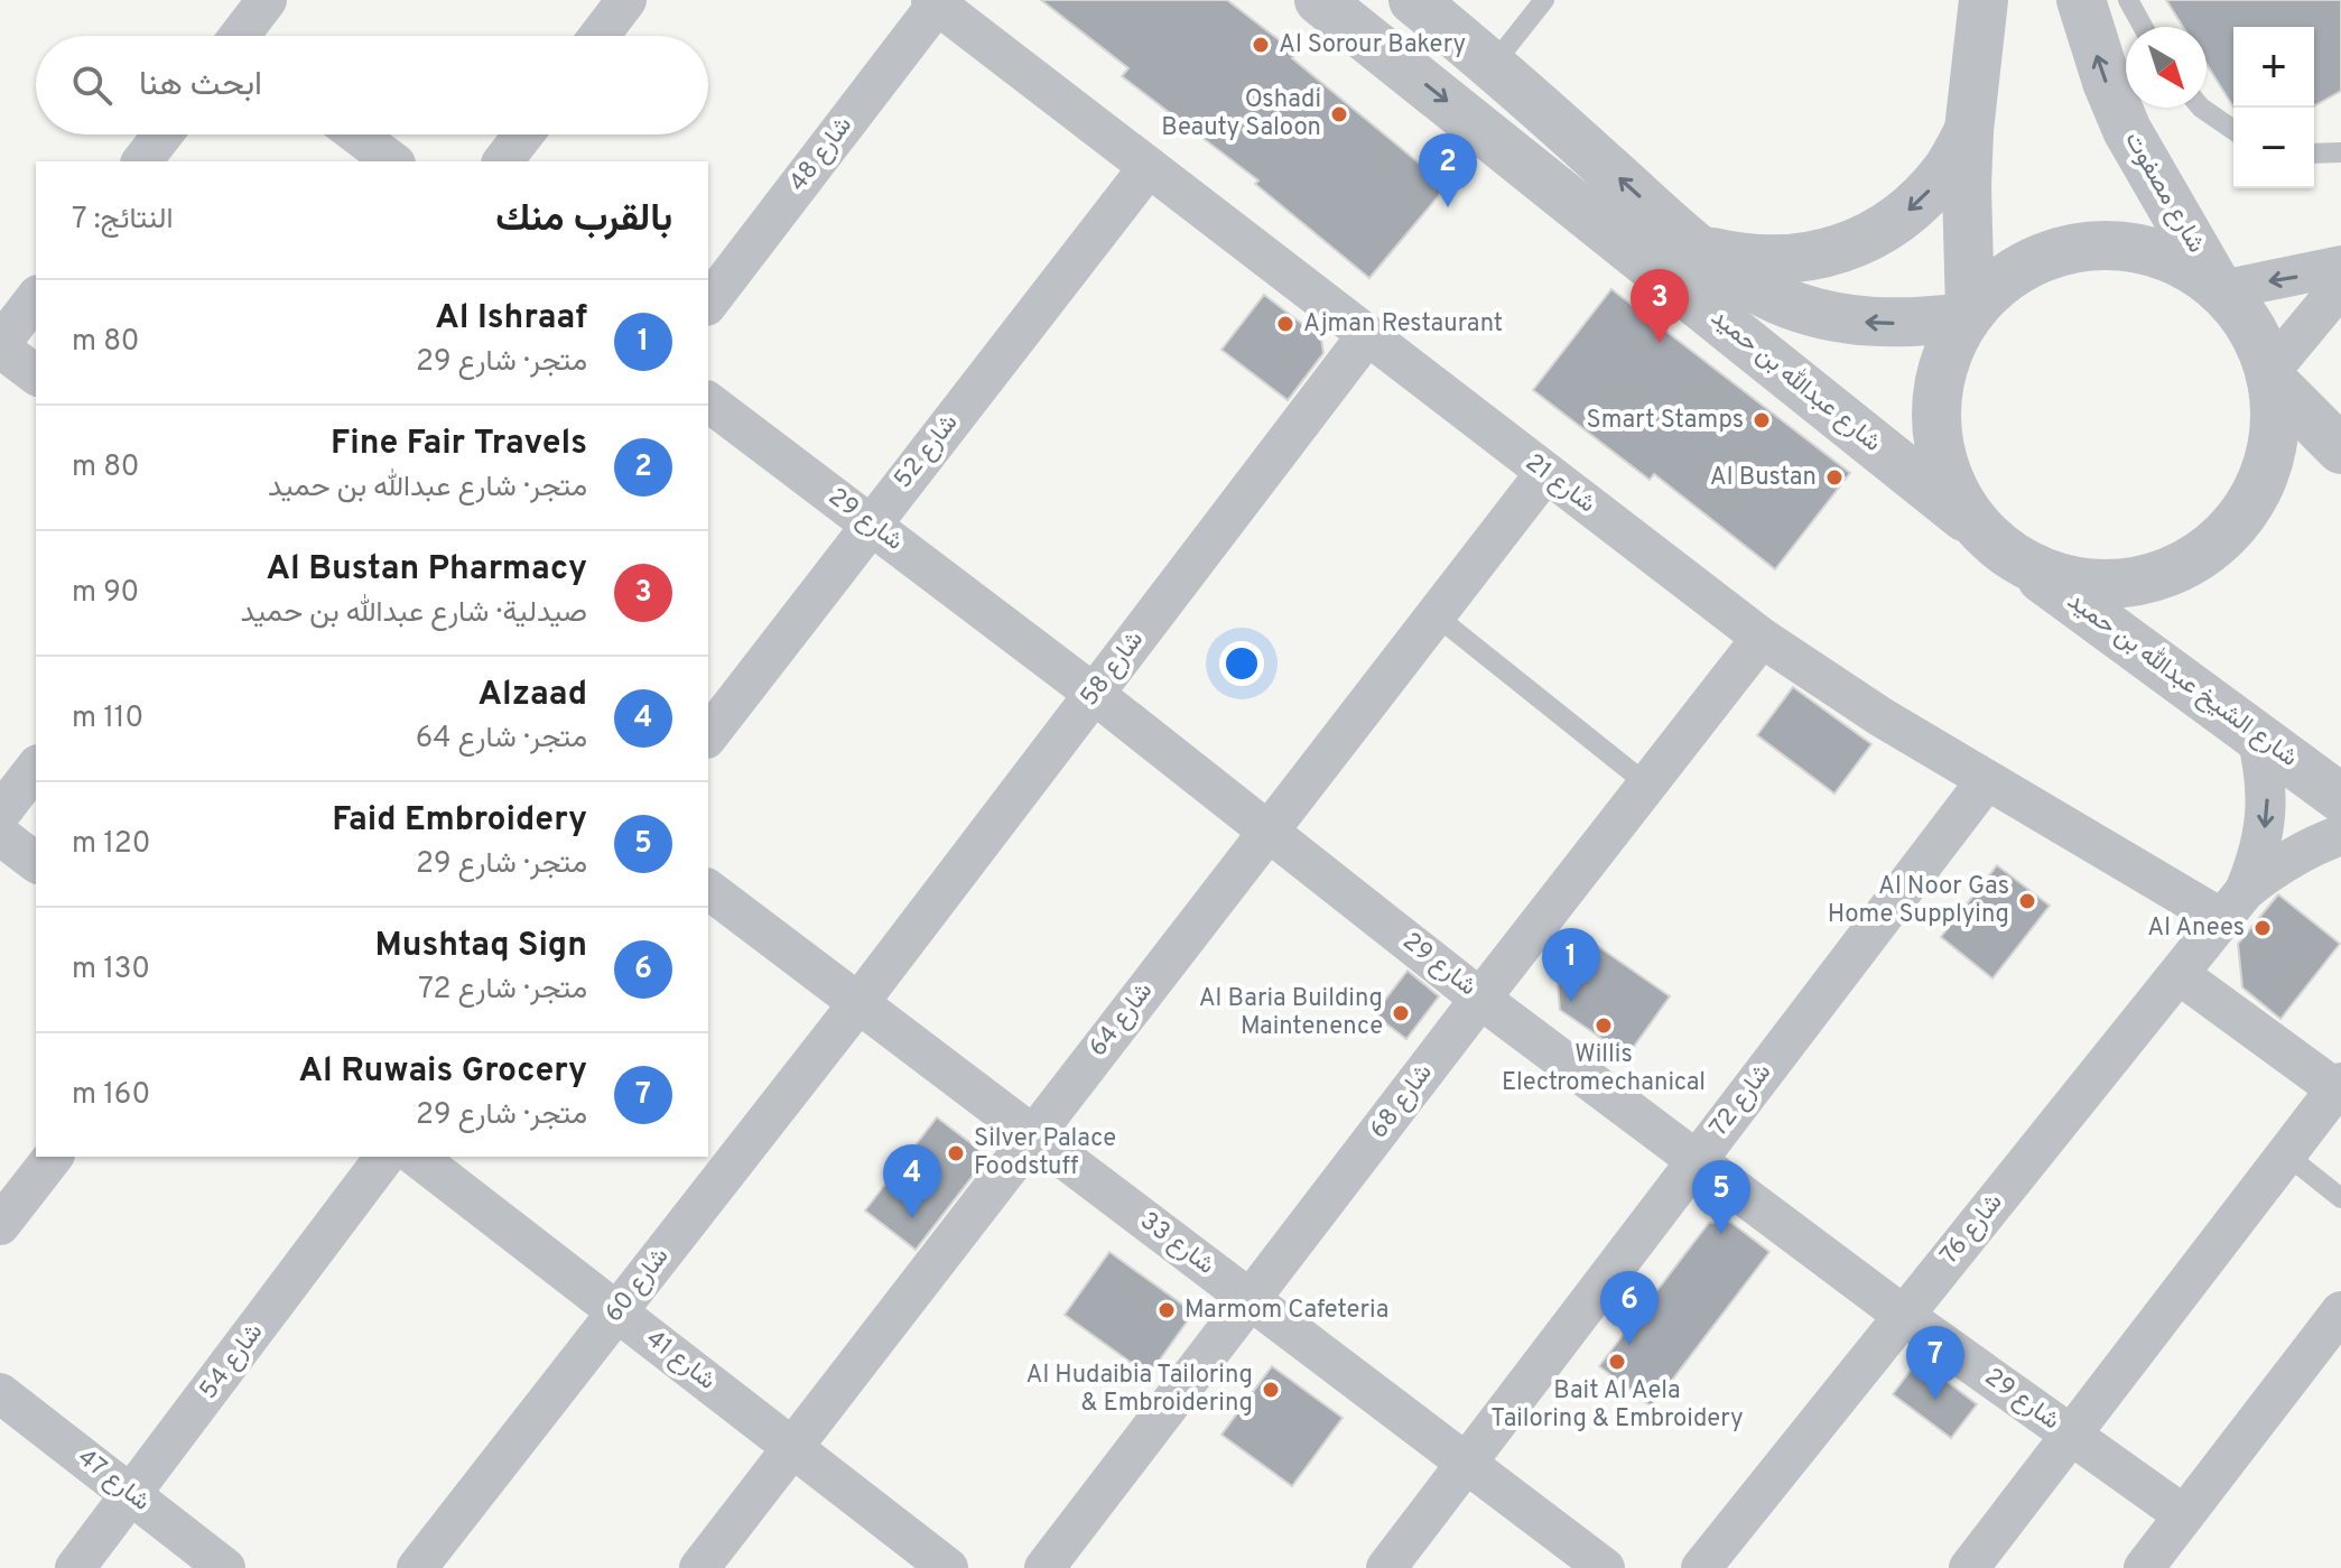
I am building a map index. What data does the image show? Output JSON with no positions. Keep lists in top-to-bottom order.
{
  "streets": {
    "street": [
      "شارع 48",
      "شارع مصفوت",
      "شارع عبدالله بن حميد",
      "شارع 52",
      "شارع 21",
      "شارع 29",
      "شارع 58",
      "شارع الشيخ عبدالله بن حميد",
      "شارع 64",
      "شارع 72",
      "شارع 68",
      "شارع 76",
      "شارع 33",
      "شارع 60",
      "شارع 41",
      "شارع 54",
      "شارع 47"
    ]
  },
  "crossings": [
    ["شارع 48", "شارع 21"],
    ["شارع عبدالله بن حميد", "شارع الشيخ عبدالله بن حميد"],
    ["شارع 52", "شارع 21"],
    ["شارع 52", "شارع 29"],
    ["شارع 21", "شارع 58"],
    ["شارع 21", "شارع 64"],
    ["شارع 21", "شارع 72"],
    ["شارع 21", "شارع 68"],
    ["شارع 21", "شارع 76"],
    ["شارع 29", "شارع 58"],
    ["شارع 29", "شارع 64"],
    ["شارع 29", "شارع 72"],
    ["شارع 29", "شارع 68"],
    ["شارع 29", "شارع 76"],
    ["شارع 58", "شارع 33"],
    ["شارع 58", "شارع 60"],
    ["شارع الشيخ عبدالله بن حميد", "شارع 76"],
    ["شارع 64", "شارع 33"],
    ["شارع 64", "شارع 41"],
    ["شارع 72", "شارع 33"],
    ["شارع 68", "شارع 33"],
    ["شارع 33", "شارع 60"],
    ["شارع 60", "شارع 41"],
    ["شارع 54", "شارع 47"]
  ],
  "one_way": ["شارع مصفوت"],
  "places": [
    "Al Sorour Bakery",
    "Oshadi Beauty Saloon",
    "Ajman Restaurant",
    "Smart Stamps",
    "Al Bustan",
    "Al Noor Gas Home Supplying",
    "Al Anees",
    "Al Baria Building Maintenence",
    "Willis Electromechanical",
    "Silver Palace Foodstuff",
    "Marmom Cafeteria",
    "Bait Al Aela Tailoring & Embroidery",
    "Al Hudaibia Tailoring & Embroidering"
  ],
  "north": "bottom right",
  "page": {
    "map_buttons": ["+", "−"],
    "search": "ابحث هنا",
    "pins": [
      "2",
      "3",
      "1",
      "4",
      "5",
      "6",
      "7"
    ],
    "heading": ["بالقرب منك", "النتائج: 7"],
    "list": [
      {
        "mark": "1",
        "name": "Al Ishraaf",
        "note": "متجر · شارع 29",
        "value": "80 m"
      },
      {
        "mark": "2",
        "name": "Fine Fair Travels",
        "note": "متجر · شارع عبدالله بن حميد",
        "value": "80 m"
      },
      {
        "mark": "3",
        "name": "Al Bustan Pharmacy",
        "note": "صيدلية · شارع عبدالله بن حميد",
        "value": "90 m"
      },
      {
        "mark": "4",
        "name": "Alzaad",
        "note": "متجر · شارع 64",
        "value": "110 m"
      },
      {
        "mark": "5",
        "name": "Faid Embroidery",
        "note": "متجر · شارع 29",
        "value": "120 m"
      },
      {
        "mark": "6",
        "name": "Mushtaq Sign",
        "note": "متجر · شارع 72",
        "value": "130 m"
      },
      {
        "mark": "7",
        "name": "Al Ruwais Grocery",
        "note": "متجر · شارع 29",
        "value": "160 m"
      }
    ]
  }
}
